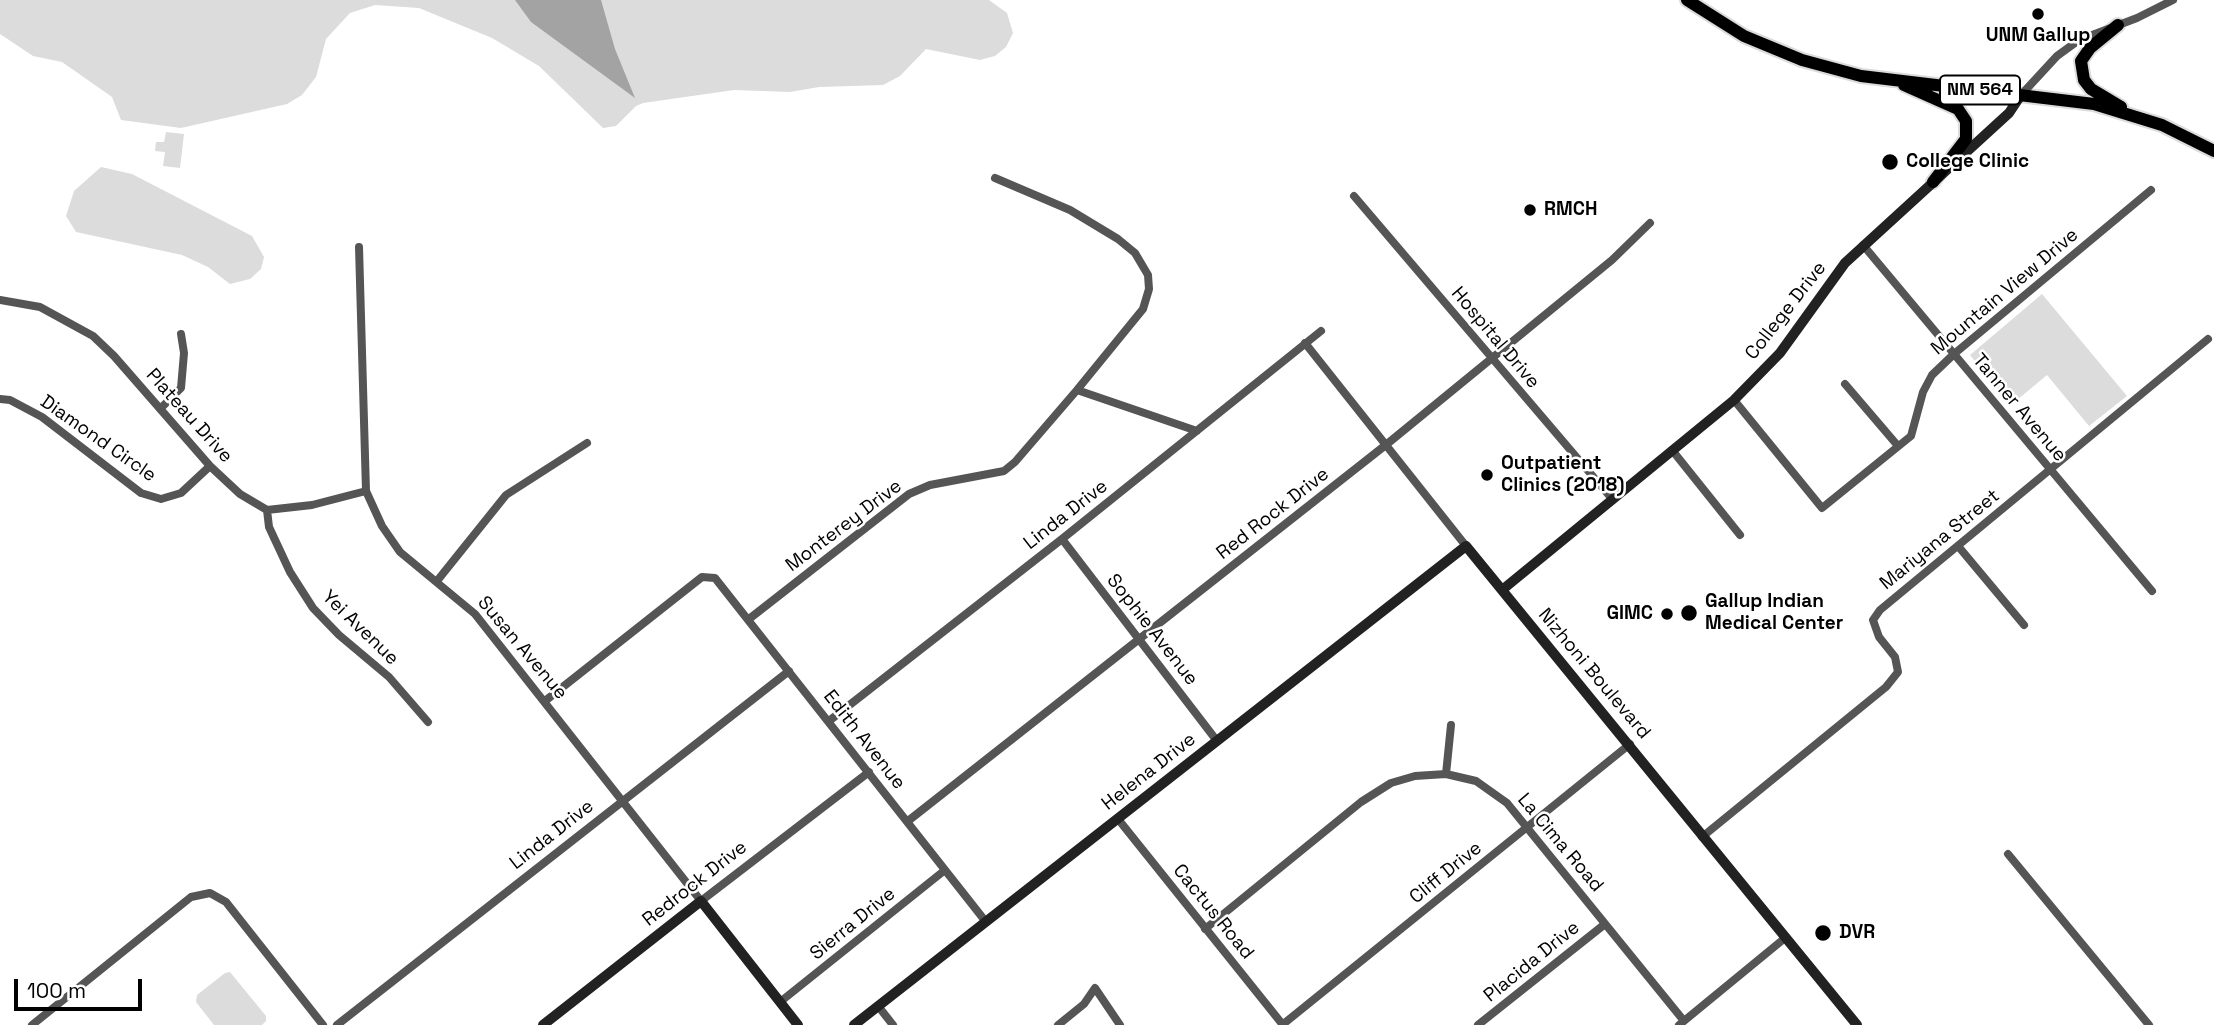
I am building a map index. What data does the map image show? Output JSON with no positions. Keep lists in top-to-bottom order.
{
  "streets": {
    "main road": [
      "NM 564",
      "College Drive",
      "Susan Avenue",
      "Nizhoni Boulevard",
      "Helena Drive",
      "Redrock Drive"
    ],
    "street": [
      "Mountain View Drive",
      "Hospital Drive",
      "Tanner Avenue",
      "Plateau Drive",
      "Diamond Circle",
      "Red Rock Drive",
      "Linda Drive",
      "Monterey Drive",
      "Mariyana Street",
      "Yei Avenue",
      "Sophie Avenue",
      "Edith Avenue",
      "La Cima Road",
      "Cliff Drive",
      "Cactus Road",
      "Sierra Drive",
      "Placida Drive"
    ]
  },
  "crossings": [
    ["NM 564", "College Drive"],
    ["Mountain View Drive", "College Drive"],
    ["Mountain View Drive", "Tanner Avenue"],
    ["College Drive", "Hospital Drive"],
    ["College Drive", "Tanner Avenue"],
    ["College Drive", "Nizhoni Boulevard"],
    ["Hospital Drive", "Red Rock Drive"],
    ["Tanner Avenue", "Mariyana Street"],
    ["Plateau Drive", "Diamond Circle"],
    ["Plateau Drive", "Yei Avenue"],
    ["Red Rock Drive", "Sophie Avenue"],
    ["Red Rock Drive", "Nizhoni Boulevard"],
    ["Red Rock Drive", "Edith Avenue"],
    ["Linda Drive", "Sophie Avenue"],
    ["Linda Drive", "Susan Avenue"],
    ["Linda Drive", "Nizhoni Boulevard"],
    ["Linda Drive", "Edith Avenue"],
    ["Monterey Drive", "Edith Avenue"],
    ["Mariyana Street", "Nizhoni Boulevard"],
    ["Sophie Avenue", "Helena Drive"],
    ["Susan Avenue", "Edith Avenue"],
    ["Susan Avenue", "Redrock Drive"],
    ["Susan Avenue", "Sierra Drive"],
    ["Nizhoni Boulevard", "Helena Drive"],
    ["Nizhoni Boulevard", "Cliff Drive"],
    ["Edith Avenue", "Helena Drive"],
    ["Edith Avenue", "Redrock Drive"],
    ["Edith Avenue", "Sierra Drive"],
    ["Helena Drive", "Cactus Road"],
    ["La Cima Road", "Cliff Drive"],
    ["La Cima Road", "Cactus Road"],
    ["La Cima Road", "Placida Drive"],
    ["Cliff Drive", "Cactus Road"]
  ],
  "places": [
    "UNM Gallup",
    "College Clinic",
    "RMCH",
    "Outpatient Clinics (2018)",
    "Gallup Indian Medical Center",
    "GIMC",
    "DVR"
  ],
  "scale_bar": "100 m"
}
